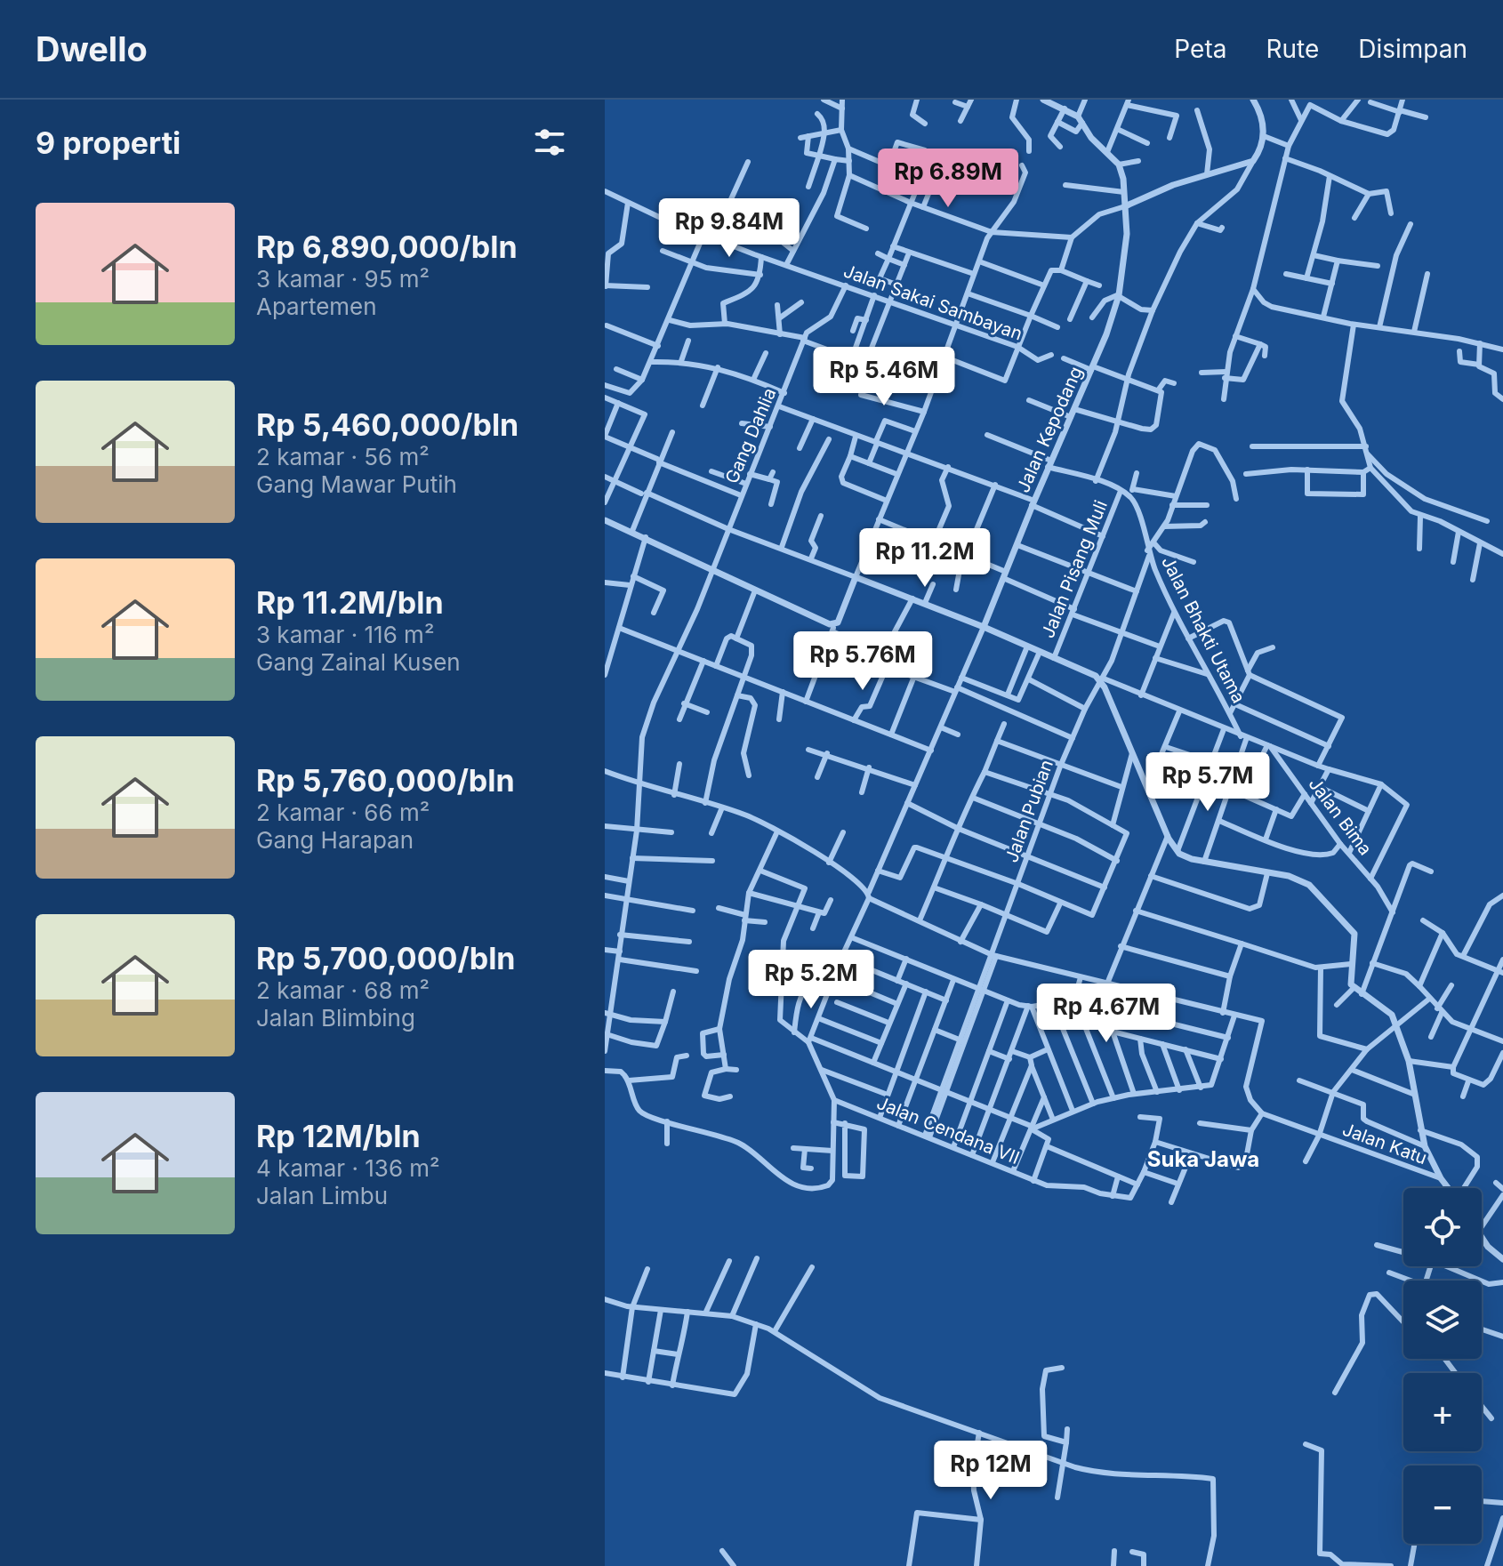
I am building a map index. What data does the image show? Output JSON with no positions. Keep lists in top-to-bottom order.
{
  "streets": {
    "street": [
      "Jalan Sakai Sambayan",
      "Jalan Kepodang",
      "Gang Dahlia",
      "Jalan Pisang Muli",
      "Jalan Bhakti Utama",
      "Jalan Pubian",
      "Jalan Bima",
      "Jalan Cendana VII",
      "Jalan Katu"
    ]
  },
  "crossings": [
    ["Jalan Bhakti Utama", "Jalan Pubian"],
    ["Jalan Pubian", "Jalan Cendana VII"]
  ],
  "districts": ["Suka Jawa"],
  "page": {
    "header": "Dwello",
    "nav": ["Peta", "Rute", "Disimpan"],
    "heading": "9 properti",
    "price": [
      "Rp 6.89M",
      "Rp 9.84M",
      "Rp 5.46M",
      "Rp 11.2M",
      "Rp 5.76M",
      "Rp 5.7M",
      "Rp 5.2M",
      "Rp 4.67M",
      "Rp 12M"
    ],
    "list": [
      {
        "name": "Rp 6,890,000/bln",
        "note": "3 kamar · 95 m² · Apartemen"
      },
      {
        "name": "Rp 5,460,000/bln",
        "note": "2 kamar · 56 m² · Gang Mawar Putih"
      },
      {
        "name": "Rp 11.2M/bln",
        "note": "3 kamar · 116 m² · Gang Zainal Kusen"
      },
      {
        "name": "Rp 5,760,000/bln",
        "note": "2 kamar · 66 m² · Gang Harapan"
      },
      {
        "name": "Rp 5,700,000/bln",
        "note": "2 kamar · 68 m² · Jalan Blimbing"
      },
      {
        "name": "Rp 12M/bln",
        "note": "4 kamar · 136 m² · Jalan Limbu"
      }
    ],
    "map_buttons": ["+", "−"]
  }
}
